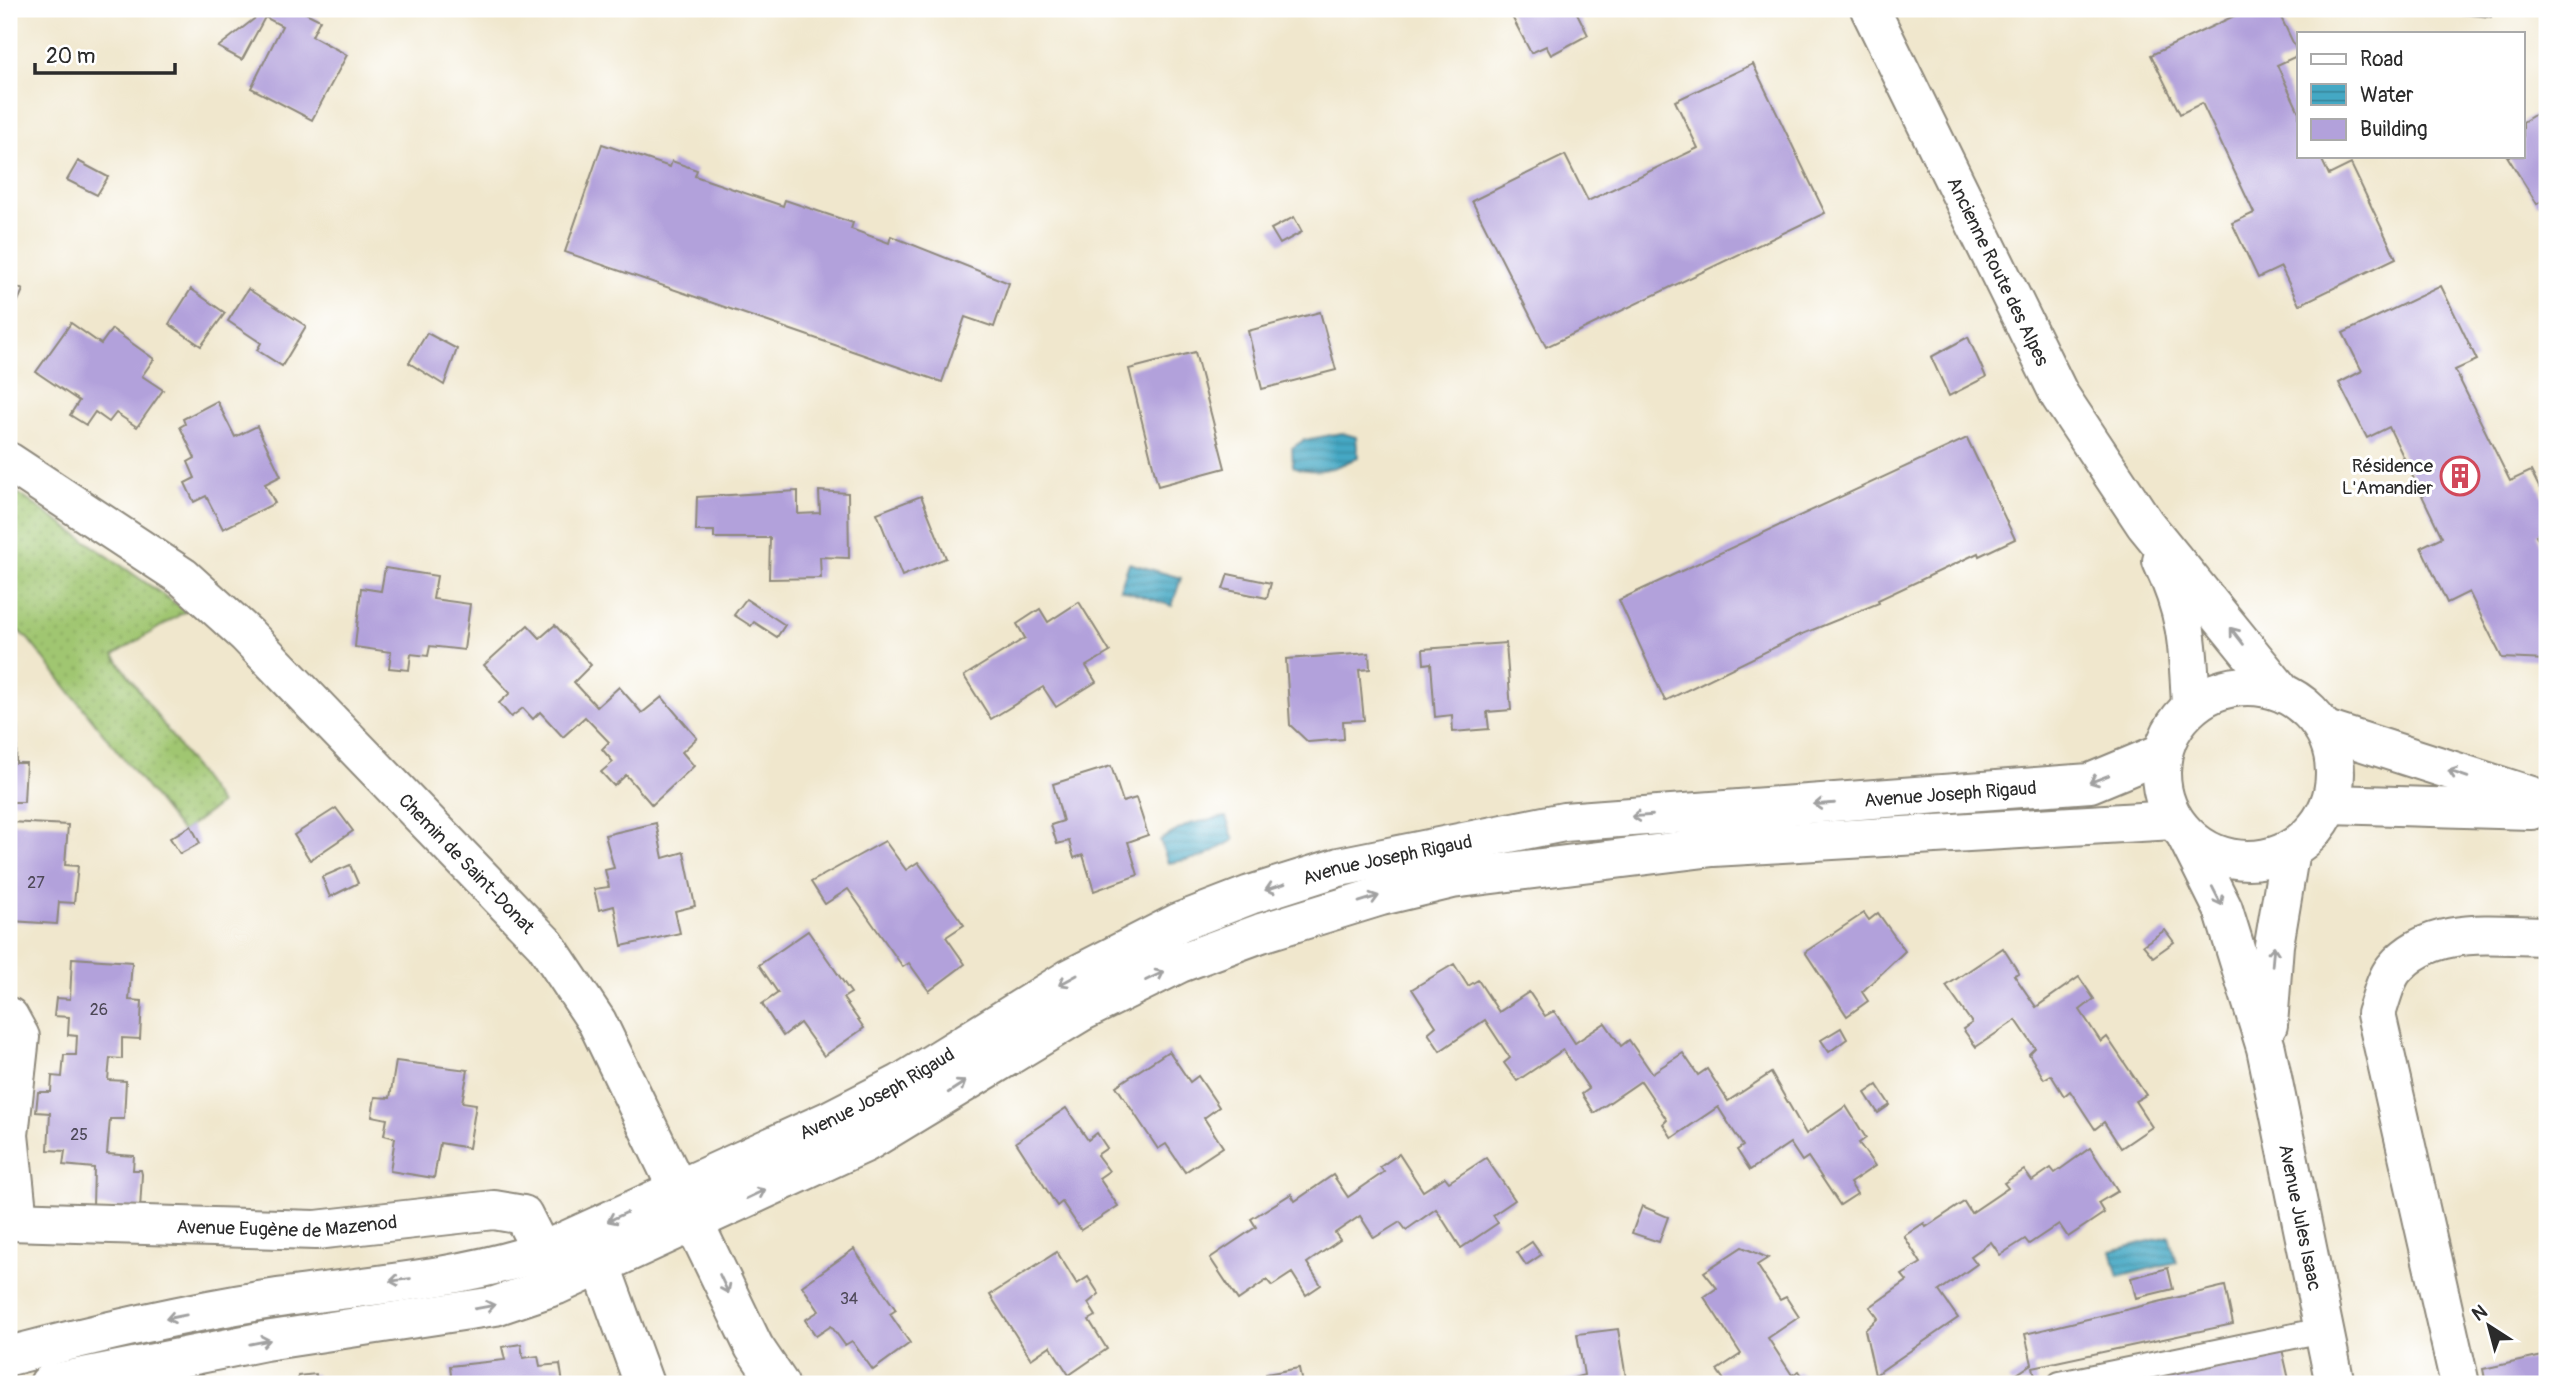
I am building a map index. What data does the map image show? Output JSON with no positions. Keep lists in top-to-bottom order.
{
  "streets": {
    "street": [
      "Ancienne Route des Alpes",
      "Avenue Joseph Rigaud",
      "Chemin de Saint-Donat",
      "Avenue Jules Isaac",
      "Avenue Eugène de Mazenod"
    ]
  },
  "crossings": [
    ["Ancienne Route des Alpes", "Avenue Joseph Rigaud"],
    ["Ancienne Route des Alpes", "Avenue Jules Isaac"],
    ["Avenue Joseph Rigaud", "Chemin de Saint-Donat"],
    ["Avenue Joseph Rigaud", "Avenue Jules Isaac"]
  ],
  "places": {
    "building": ["Résidence L'Amandier"]
  },
  "house_numbers": [
    "27",
    "26",
    "25",
    "34"
  ],
  "legend": ["Road", "Water", "Building"],
  "scale_bar": "20 m",
  "north": "top left"
}
